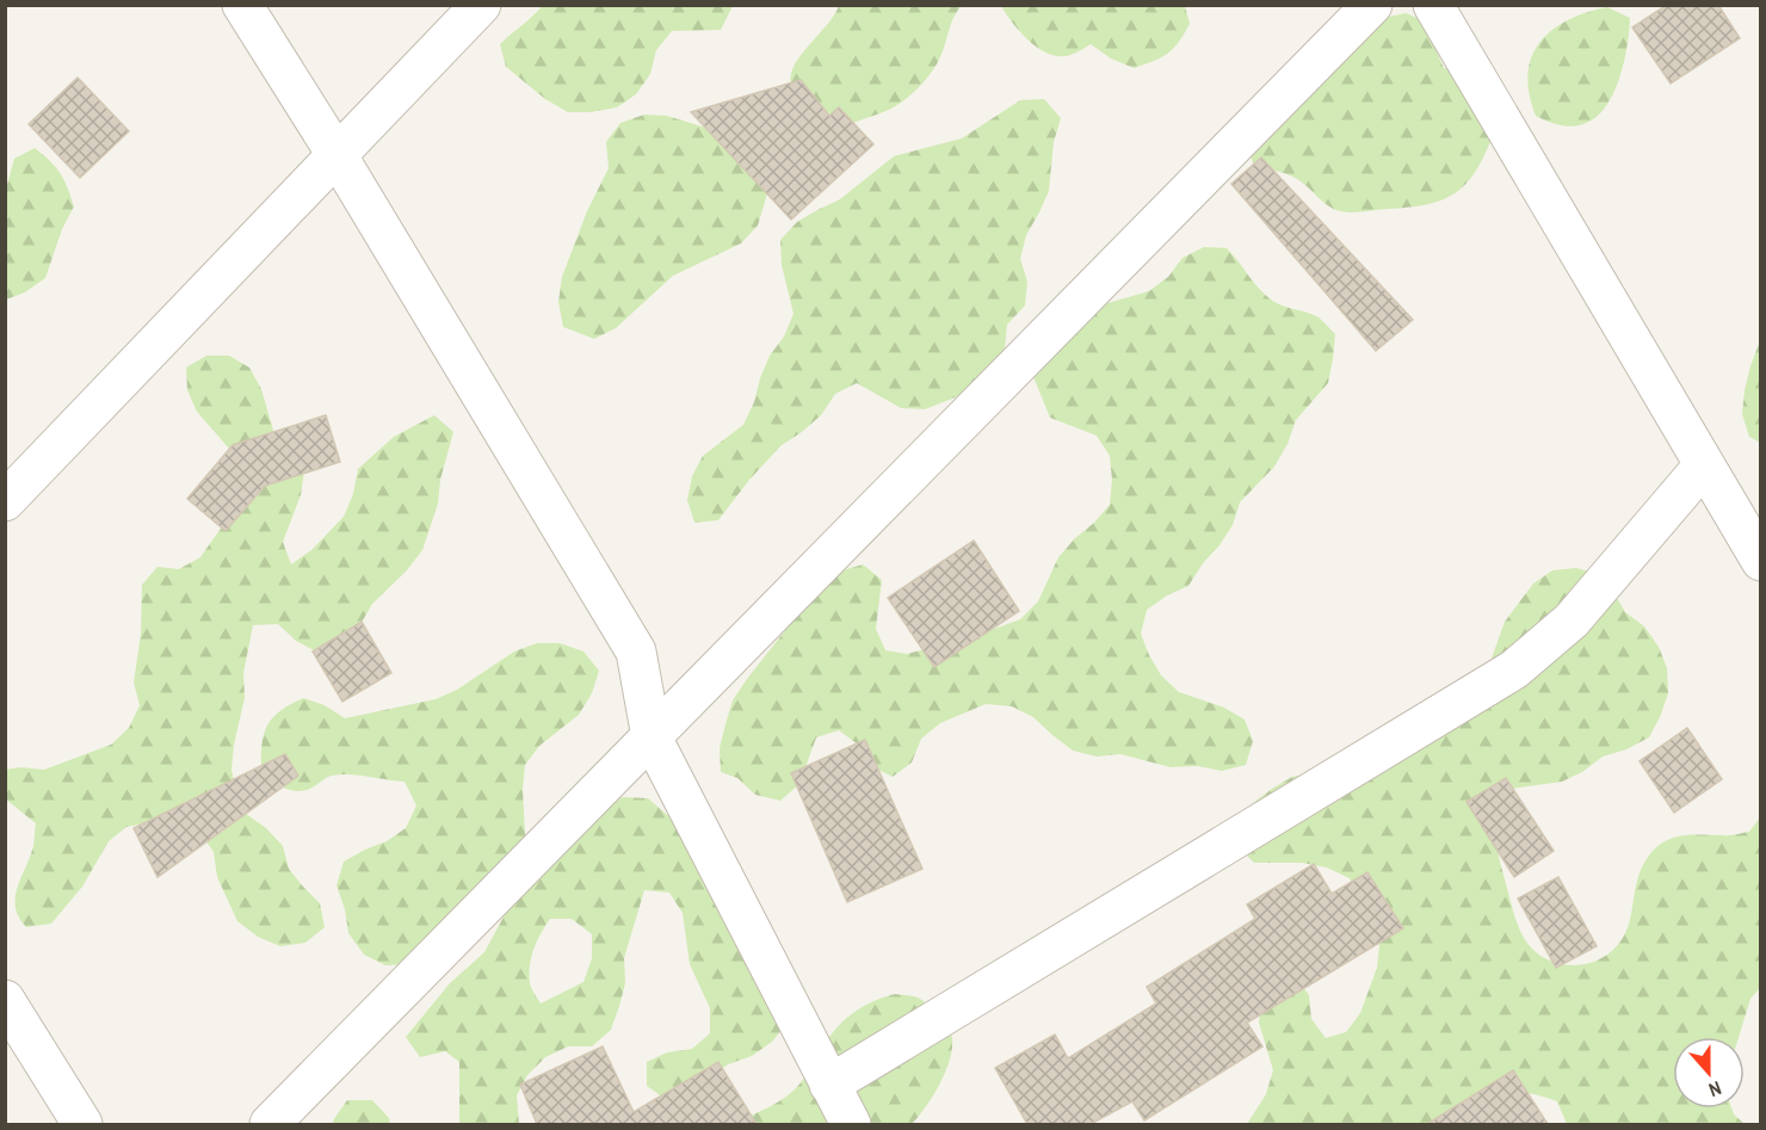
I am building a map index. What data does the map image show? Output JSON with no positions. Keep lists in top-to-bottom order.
{
  "north": "bottom"
}
